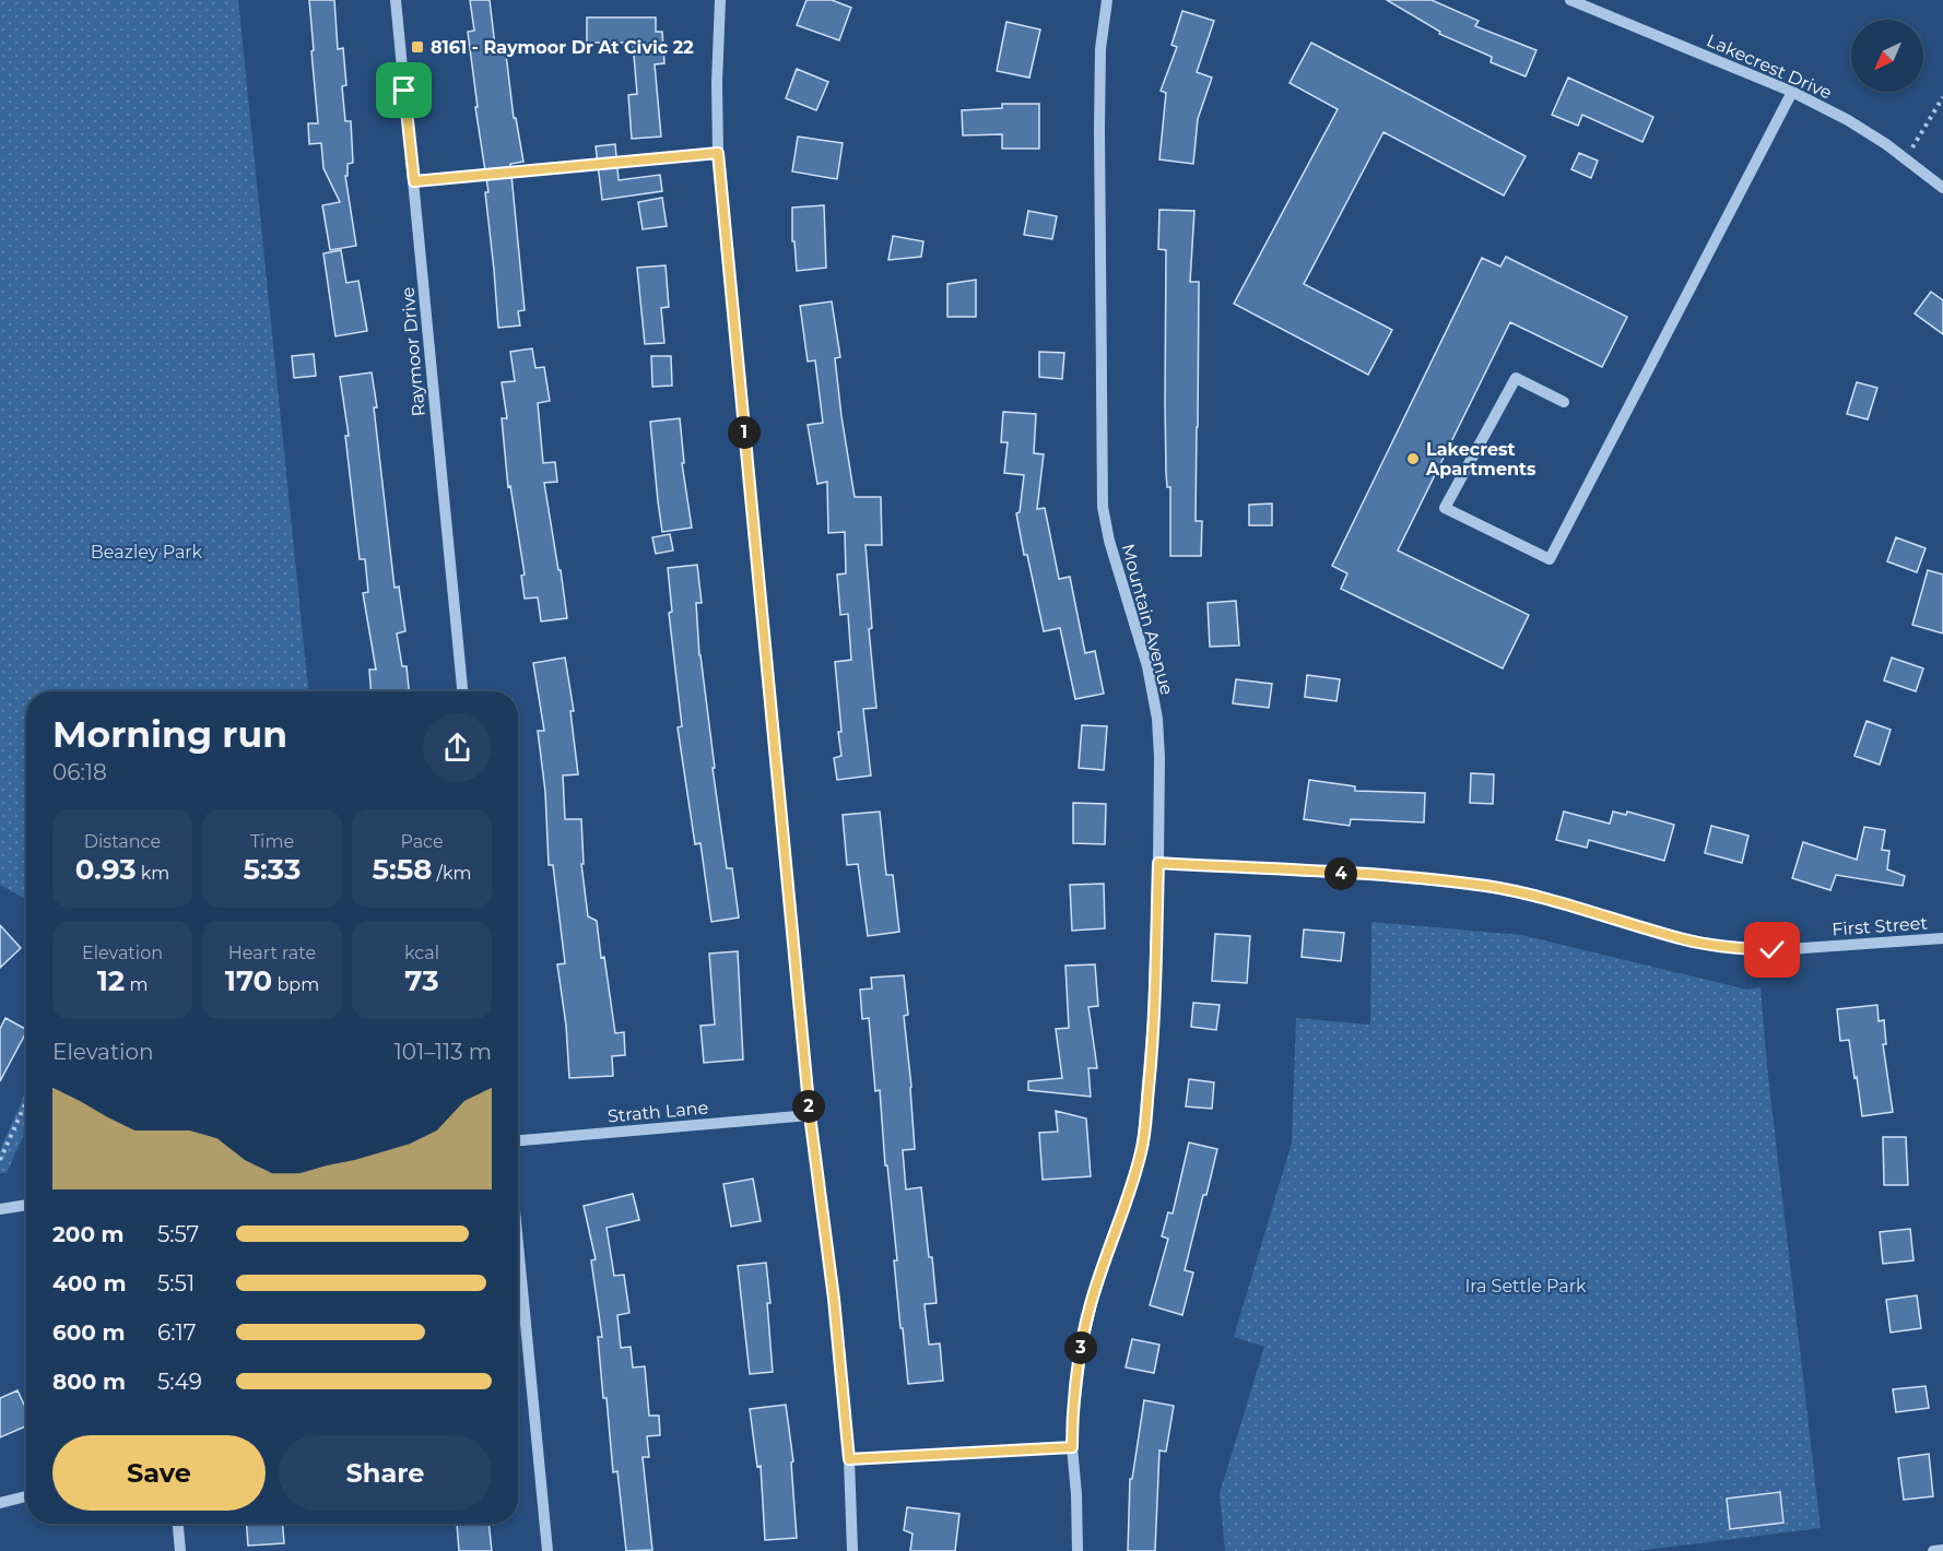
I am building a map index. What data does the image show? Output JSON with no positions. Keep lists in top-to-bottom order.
{
  "streets": {
    "street": [
      "Lakecrest Drive",
      "Raymoor Drive",
      "Mountain Avenue",
      "First Street",
      "Strath Lane"
    ]
  },
  "crossings": [
    ["Mountain Avenue", "First Street"]
  ],
  "parks": ["Beazley Park", "Ira Settle Park"],
  "places": {
    "transit": ["8161 - Raymoor Dr At Civic 22"],
    "other": ["Lakecrest Apartments"]
  },
  "north": "bottom left",
  "page": {
    "pins": [
      "1",
      "4",
      "2",
      "3"
    ],
    "heading": ["Morning run", "06:18"],
    "stats": [
      ["Distance", "0.93 km"],
      ["Time", "5:33"],
      ["Pace", "5:58 /km"],
      ["Elevation", "12 m"],
      ["Heart rate", "170 bpm"],
      ["kcal", "73"]
    ],
    "chart": ["Elevation", "101–113 m"],
    "list": [
      {
        "name": "200 m",
        "note": "5:57"
      },
      {
        "name": "400 m",
        "note": "5:51"
      },
      {
        "name": "600 m",
        "note": "6:17"
      },
      {
        "name": "800 m",
        "note": "5:49"
      }
    ],
    "buttons": ["Save", "Share"]
  }
}
